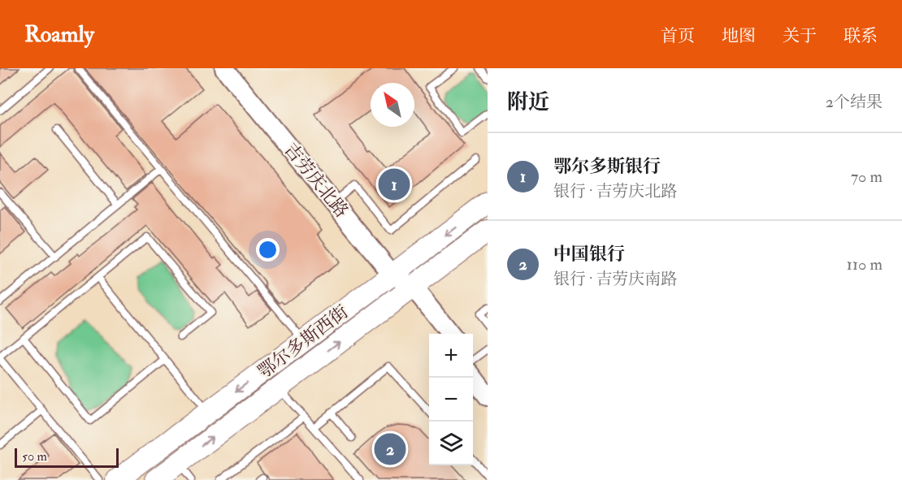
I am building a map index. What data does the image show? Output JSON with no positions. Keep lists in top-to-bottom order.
{
  "streets": {
    "main road": ["吉劳庆北路", "鄂尔多斯西街"]
  },
  "crossings": [
    ["吉劳庆北路", "鄂尔多斯西街"]
  ],
  "scale_bar": "50 m",
  "north": "top left",
  "page": {
    "header": "Roamly",
    "nav": [
      "首页",
      "地图",
      "关于",
      "联系"
    ],
    "heading": ["附近", "2个结果"],
    "list": [
      {
        "mark": "1",
        "name": "鄂尔多斯银行",
        "note": "银行 · 吉劳庆北路",
        "value": "70 m"
      },
      {
        "mark": "2",
        "name": "中国银行",
        "note": "银行 · 吉劳庆南路",
        "value": "110 m"
      }
    ],
    "pins": ["1", "2"],
    "map_buttons": ["+", "−"],
    "scale": "50 m"
  }
}
